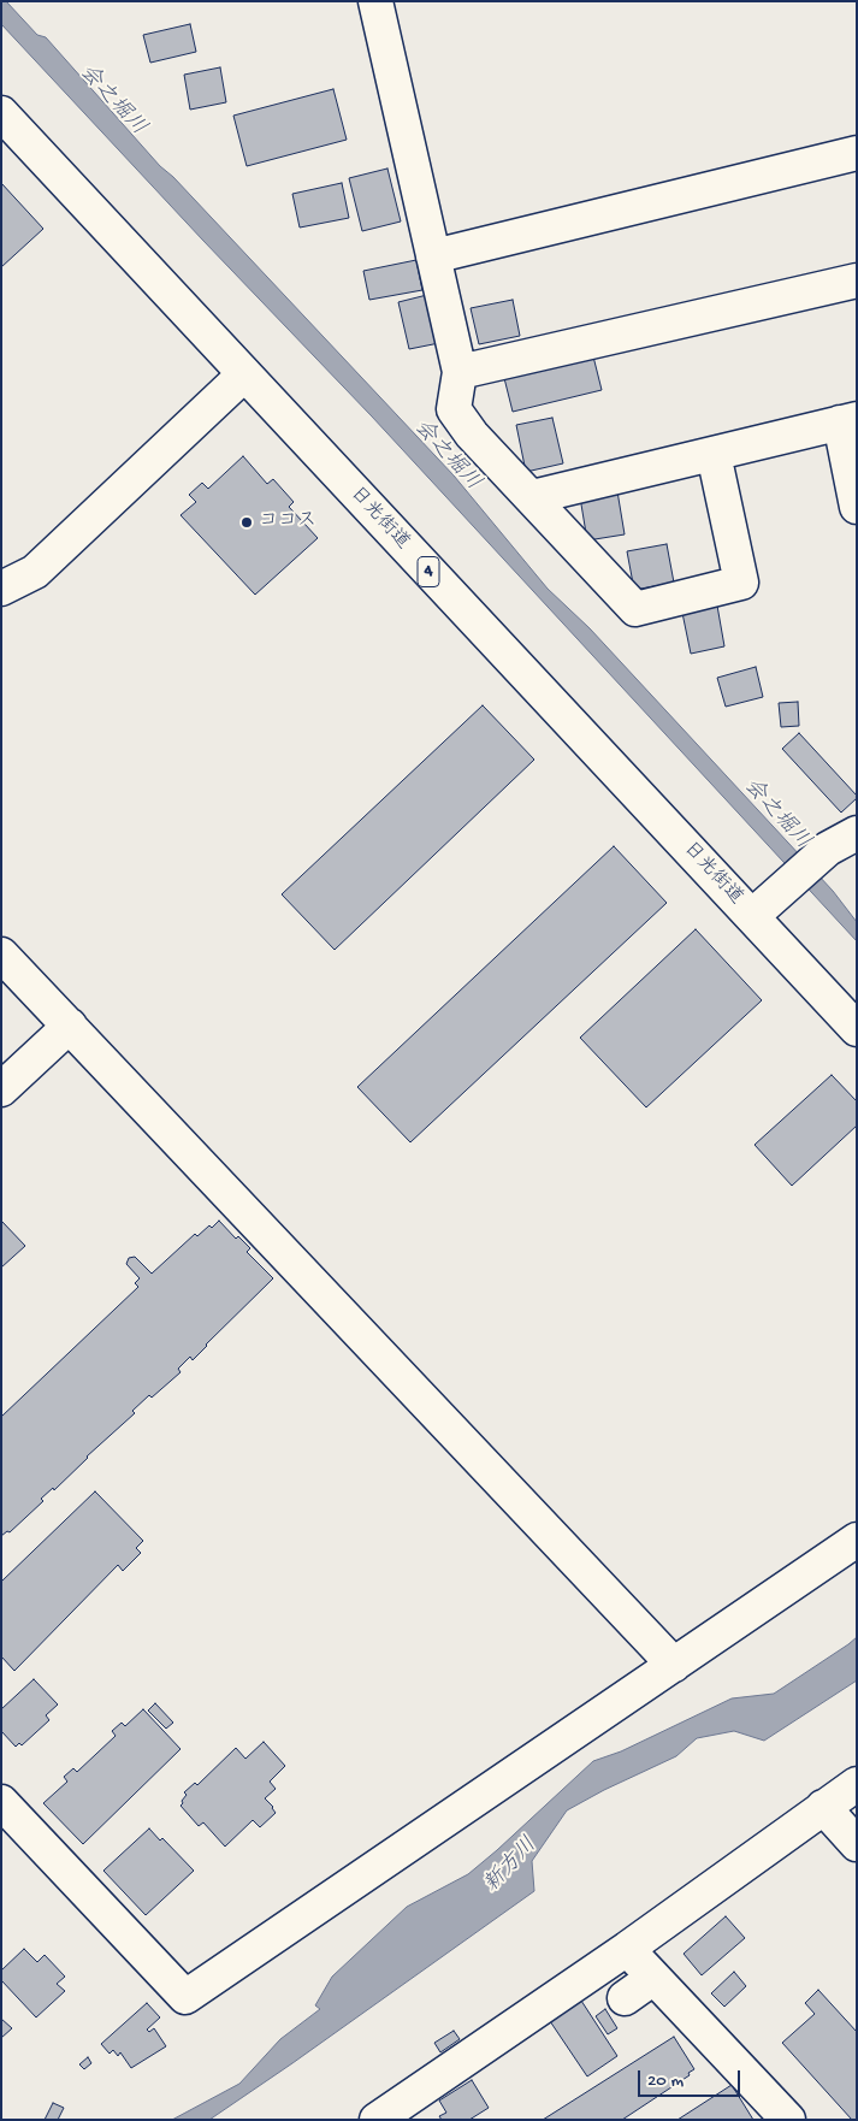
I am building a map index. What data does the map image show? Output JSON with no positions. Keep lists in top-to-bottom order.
{
  "streets": {
    "main road": ["日光街道", "4"]
  },
  "water": ["会之堀川", "新方川"],
  "places": ["ココス"],
  "scale_bar": "20 m"
}
